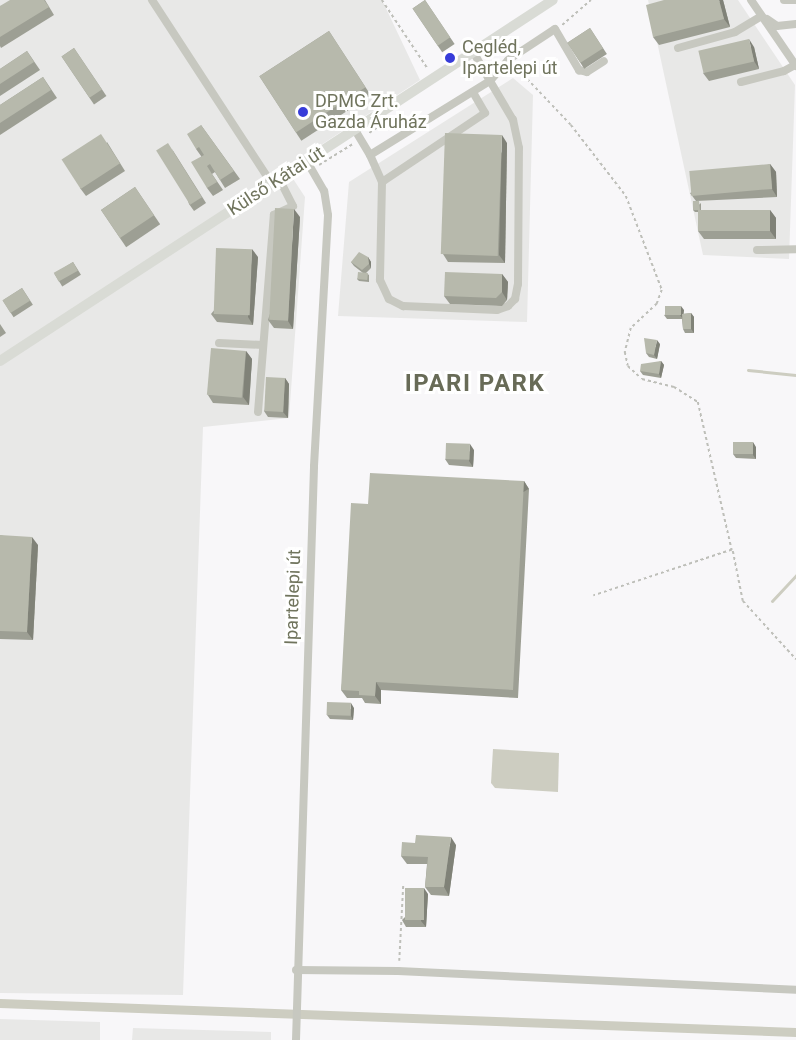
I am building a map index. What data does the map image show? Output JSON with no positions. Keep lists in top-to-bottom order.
{
  "streets": {
    "main road": ["Külső Kátai út"],
    "street": ["Ipartelepi út"]
  },
  "crossings": [
    ["Külső Kátai út", "Ipartelepi út"]
  ],
  "districts": ["IPARI PARK"],
  "places": ["Cegléd, Ipartelepi út", "DPMG Zrt. Gazda Áruház"]
}
